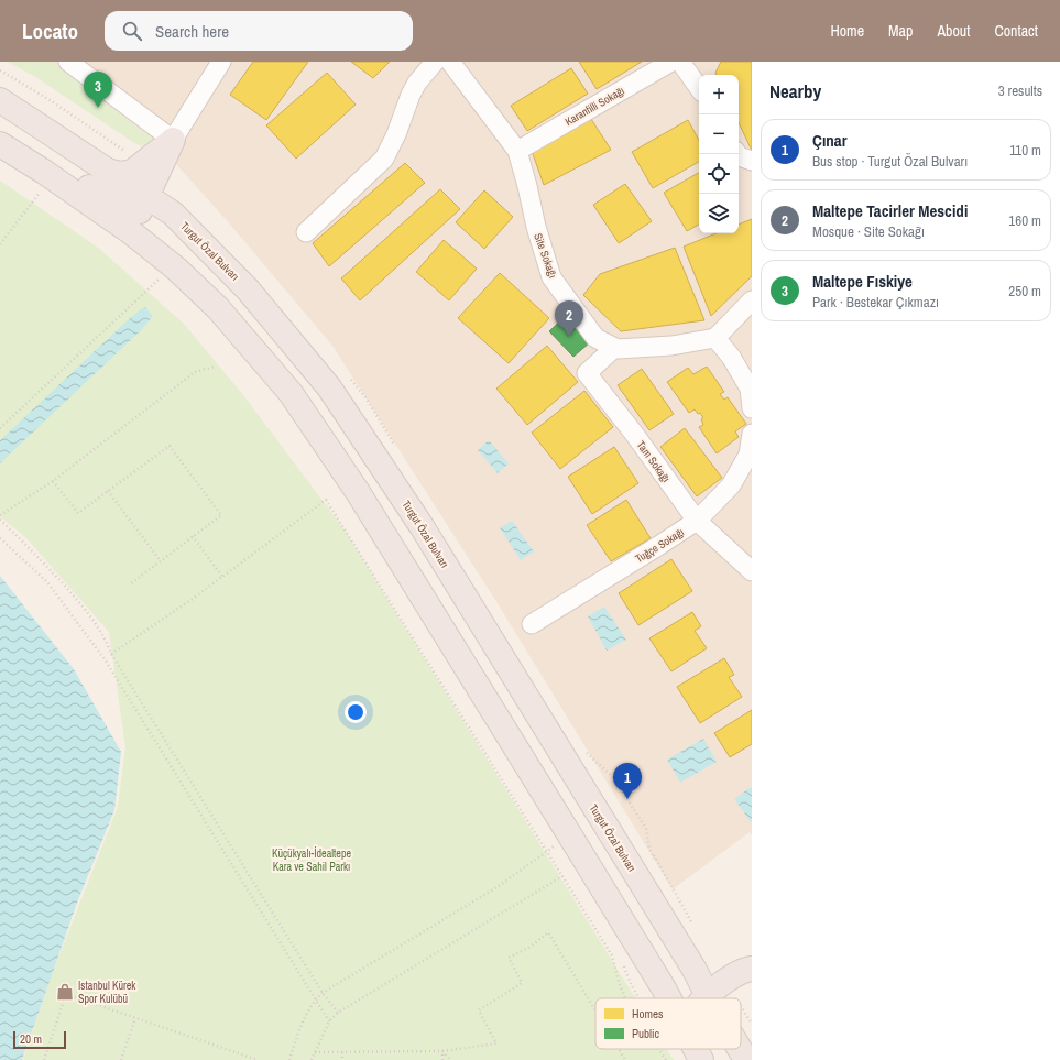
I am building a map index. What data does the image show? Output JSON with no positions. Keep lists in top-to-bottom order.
{
  "streets": {
    "highway": ["Turgut Özal Bulvarı"],
    "street": [
      "Karanfilli Sokağı",
      "Site Sokağı",
      "Tam Sokağı",
      "Tuğçe Sokağı"
    ]
  },
  "crossings": [
    ["Karanfilli Sokağı", "Site Sokağı"],
    ["Site Sokağı", "Tam Sokağı"],
    ["Tam Sokağı", "Tuğçe Sokağı"]
  ],
  "parks": ["Küçükyalı-İdealtepe Kara ve Sahil Parkı"],
  "places": {
    "shop": ["Istanbul Kürek Spor Kulübü"]
  },
  "legend": ["Homes", "Public"],
  "scale_bar": "20 m",
  "page": {
    "header": "Locato",
    "search": "Search here",
    "nav": [
      "Home",
      "Map",
      "About",
      "Contact"
    ],
    "heading": ["Nearby", "3 results"],
    "pins": ["3", "2", "1"],
    "map_buttons": ["+", "−"],
    "list": [
      {
        "mark": "1",
        "name": "Çınar",
        "note": "Bus stop · Turgut Özal Bulvarı",
        "value": "110 m"
      },
      {
        "mark": "2",
        "name": "Maltepe Tacirler Mescidi",
        "note": "Mosque · Site Sokağı",
        "value": "160 m"
      },
      {
        "mark": "3",
        "name": "Maltepe Fıskiye",
        "note": "Park · Bestekar Çıkmazı",
        "value": "250 m"
      }
    ],
    "scale": "20 m"
  }
}
